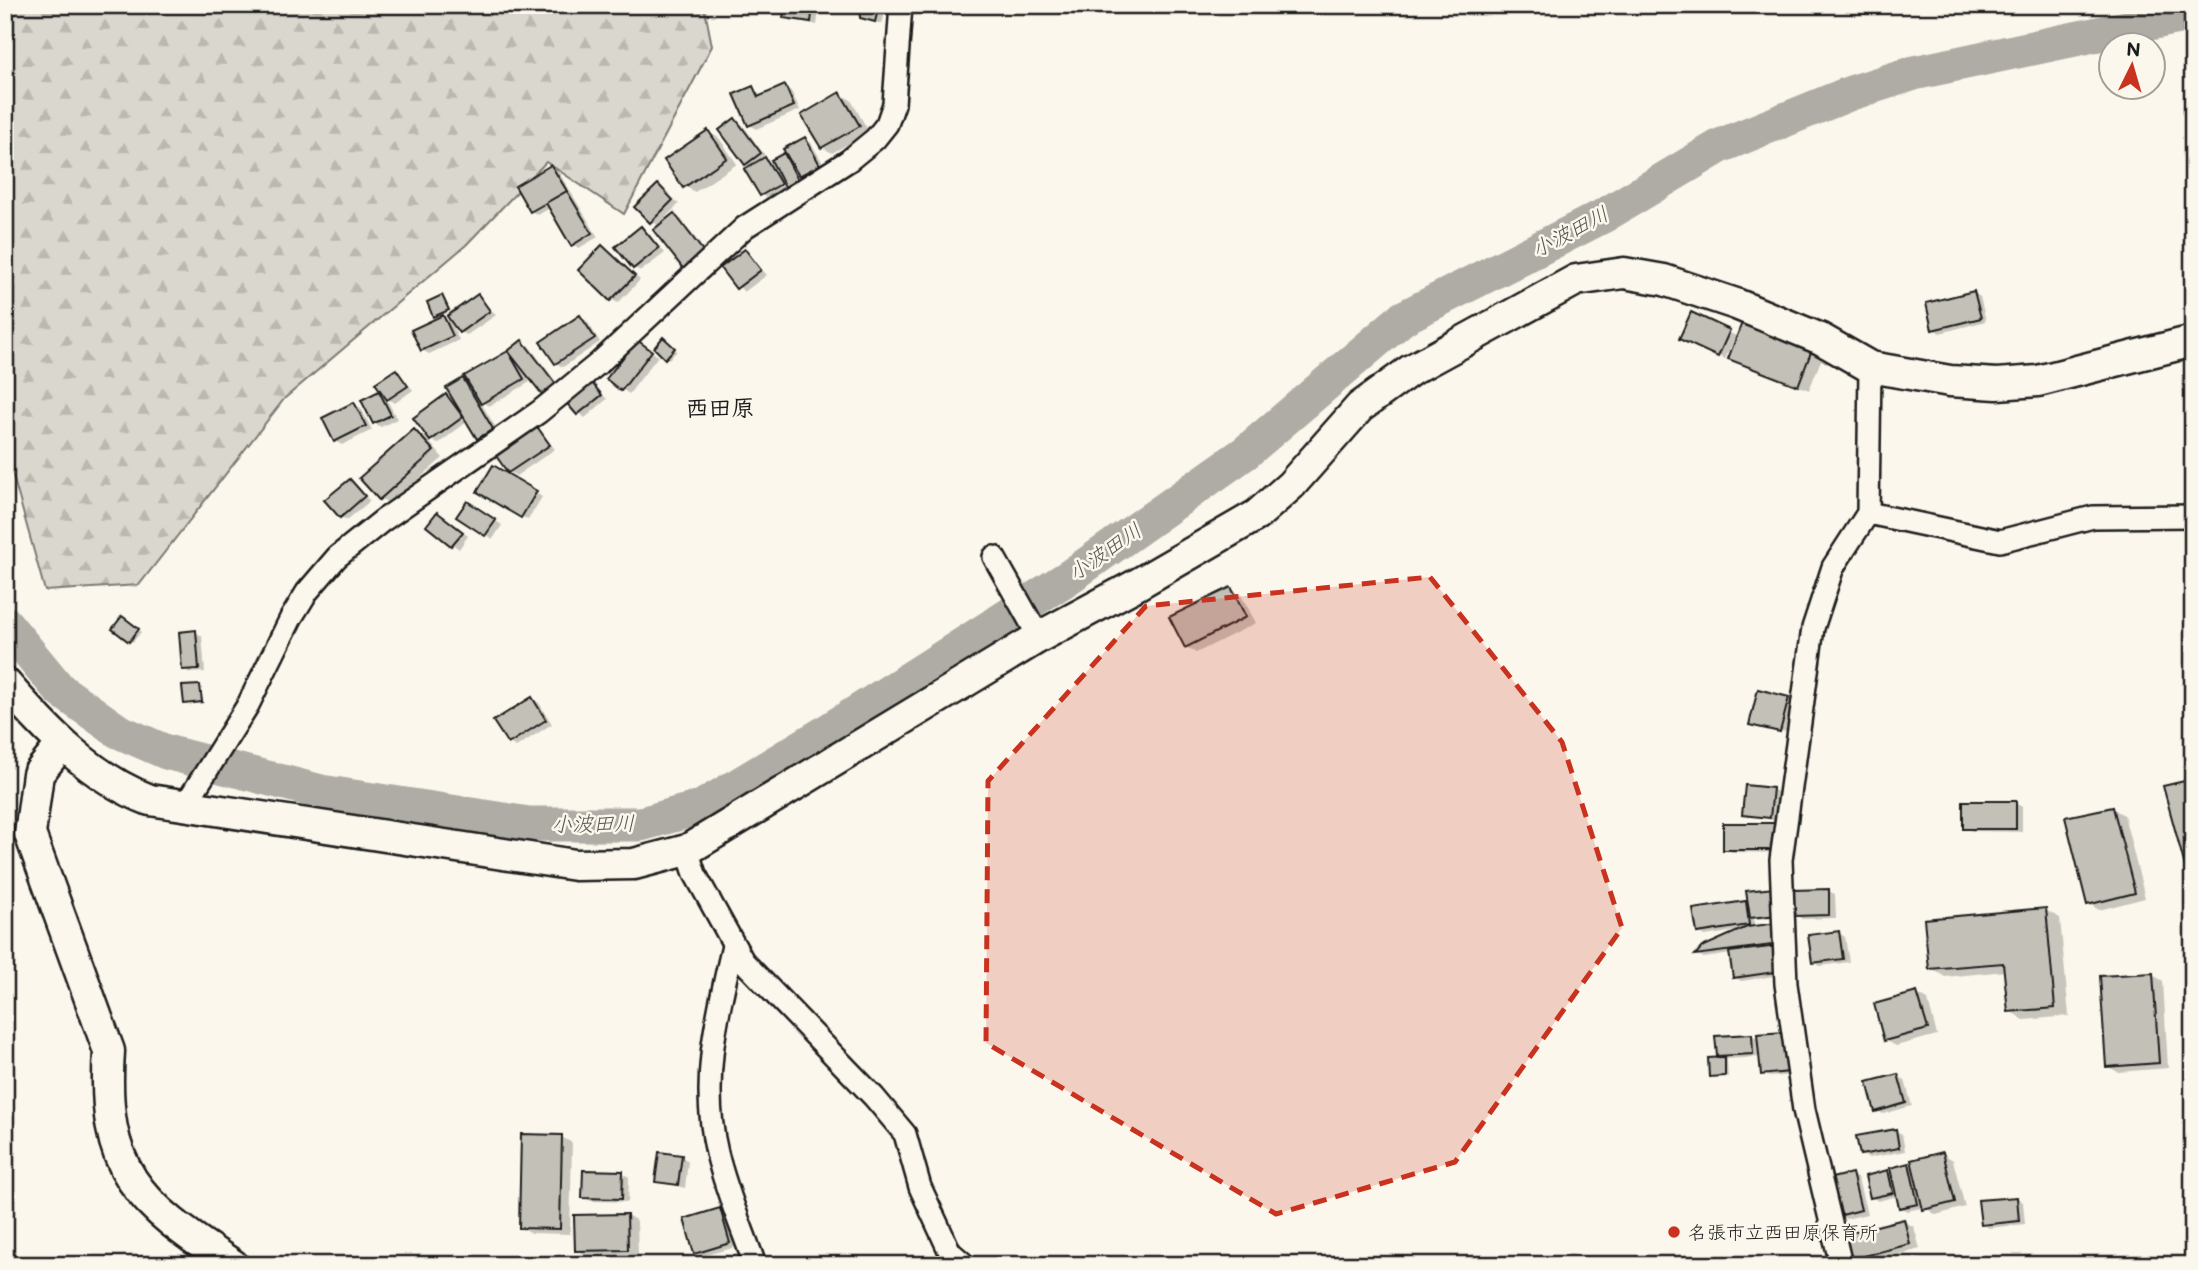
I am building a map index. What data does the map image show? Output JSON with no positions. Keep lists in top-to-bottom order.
{
  "districts": ["西田原"],
  "water": ["小波田川"],
  "places": ["名張市立西田原保育所"],
  "north": "top"
}
